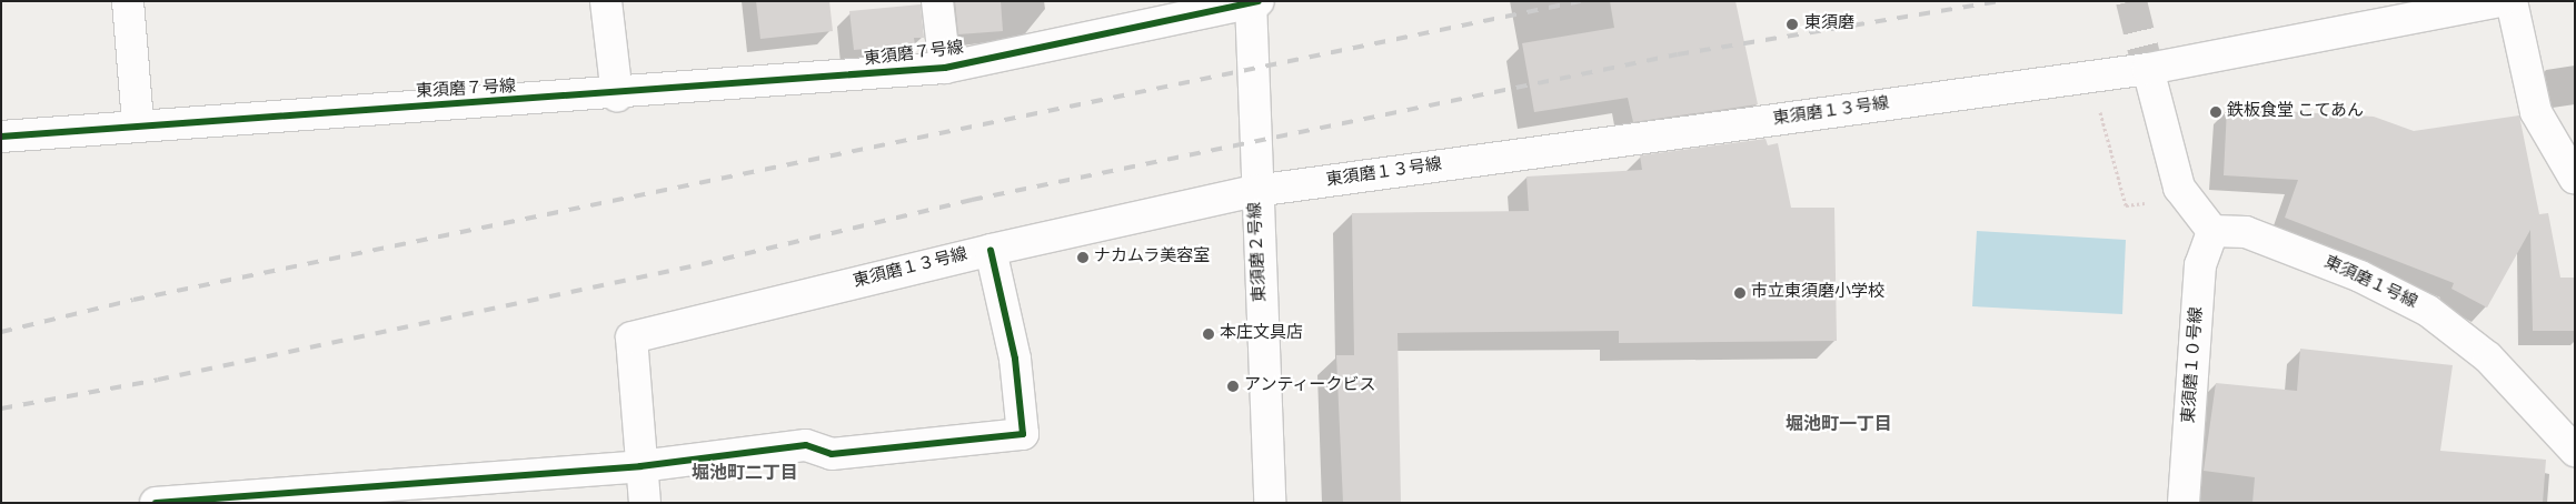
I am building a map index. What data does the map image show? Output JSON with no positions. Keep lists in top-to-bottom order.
{
  "streets": {
    "street": [
      "東須磨７号線",
      "東須磨１３号線",
      "東須磨２号線",
      "東須磨１号線",
      "東須磨１０号線"
    ]
  },
  "crossings": [
    ["東須磨７号線", "東須磨２号線"],
    ["東須磨１３号線", "東須磨２号線"],
    ["東須磨１号線", "東須磨１０号線"]
  ],
  "districts": ["堀池町一丁目", "堀池町二丁目"],
  "places": [
    "東須磨",
    "鉄板食堂 こてあん",
    "ナカムラ美容室",
    "市立東須磨小学校",
    "本庄文具店",
    "アンティークビス"
  ]
}
